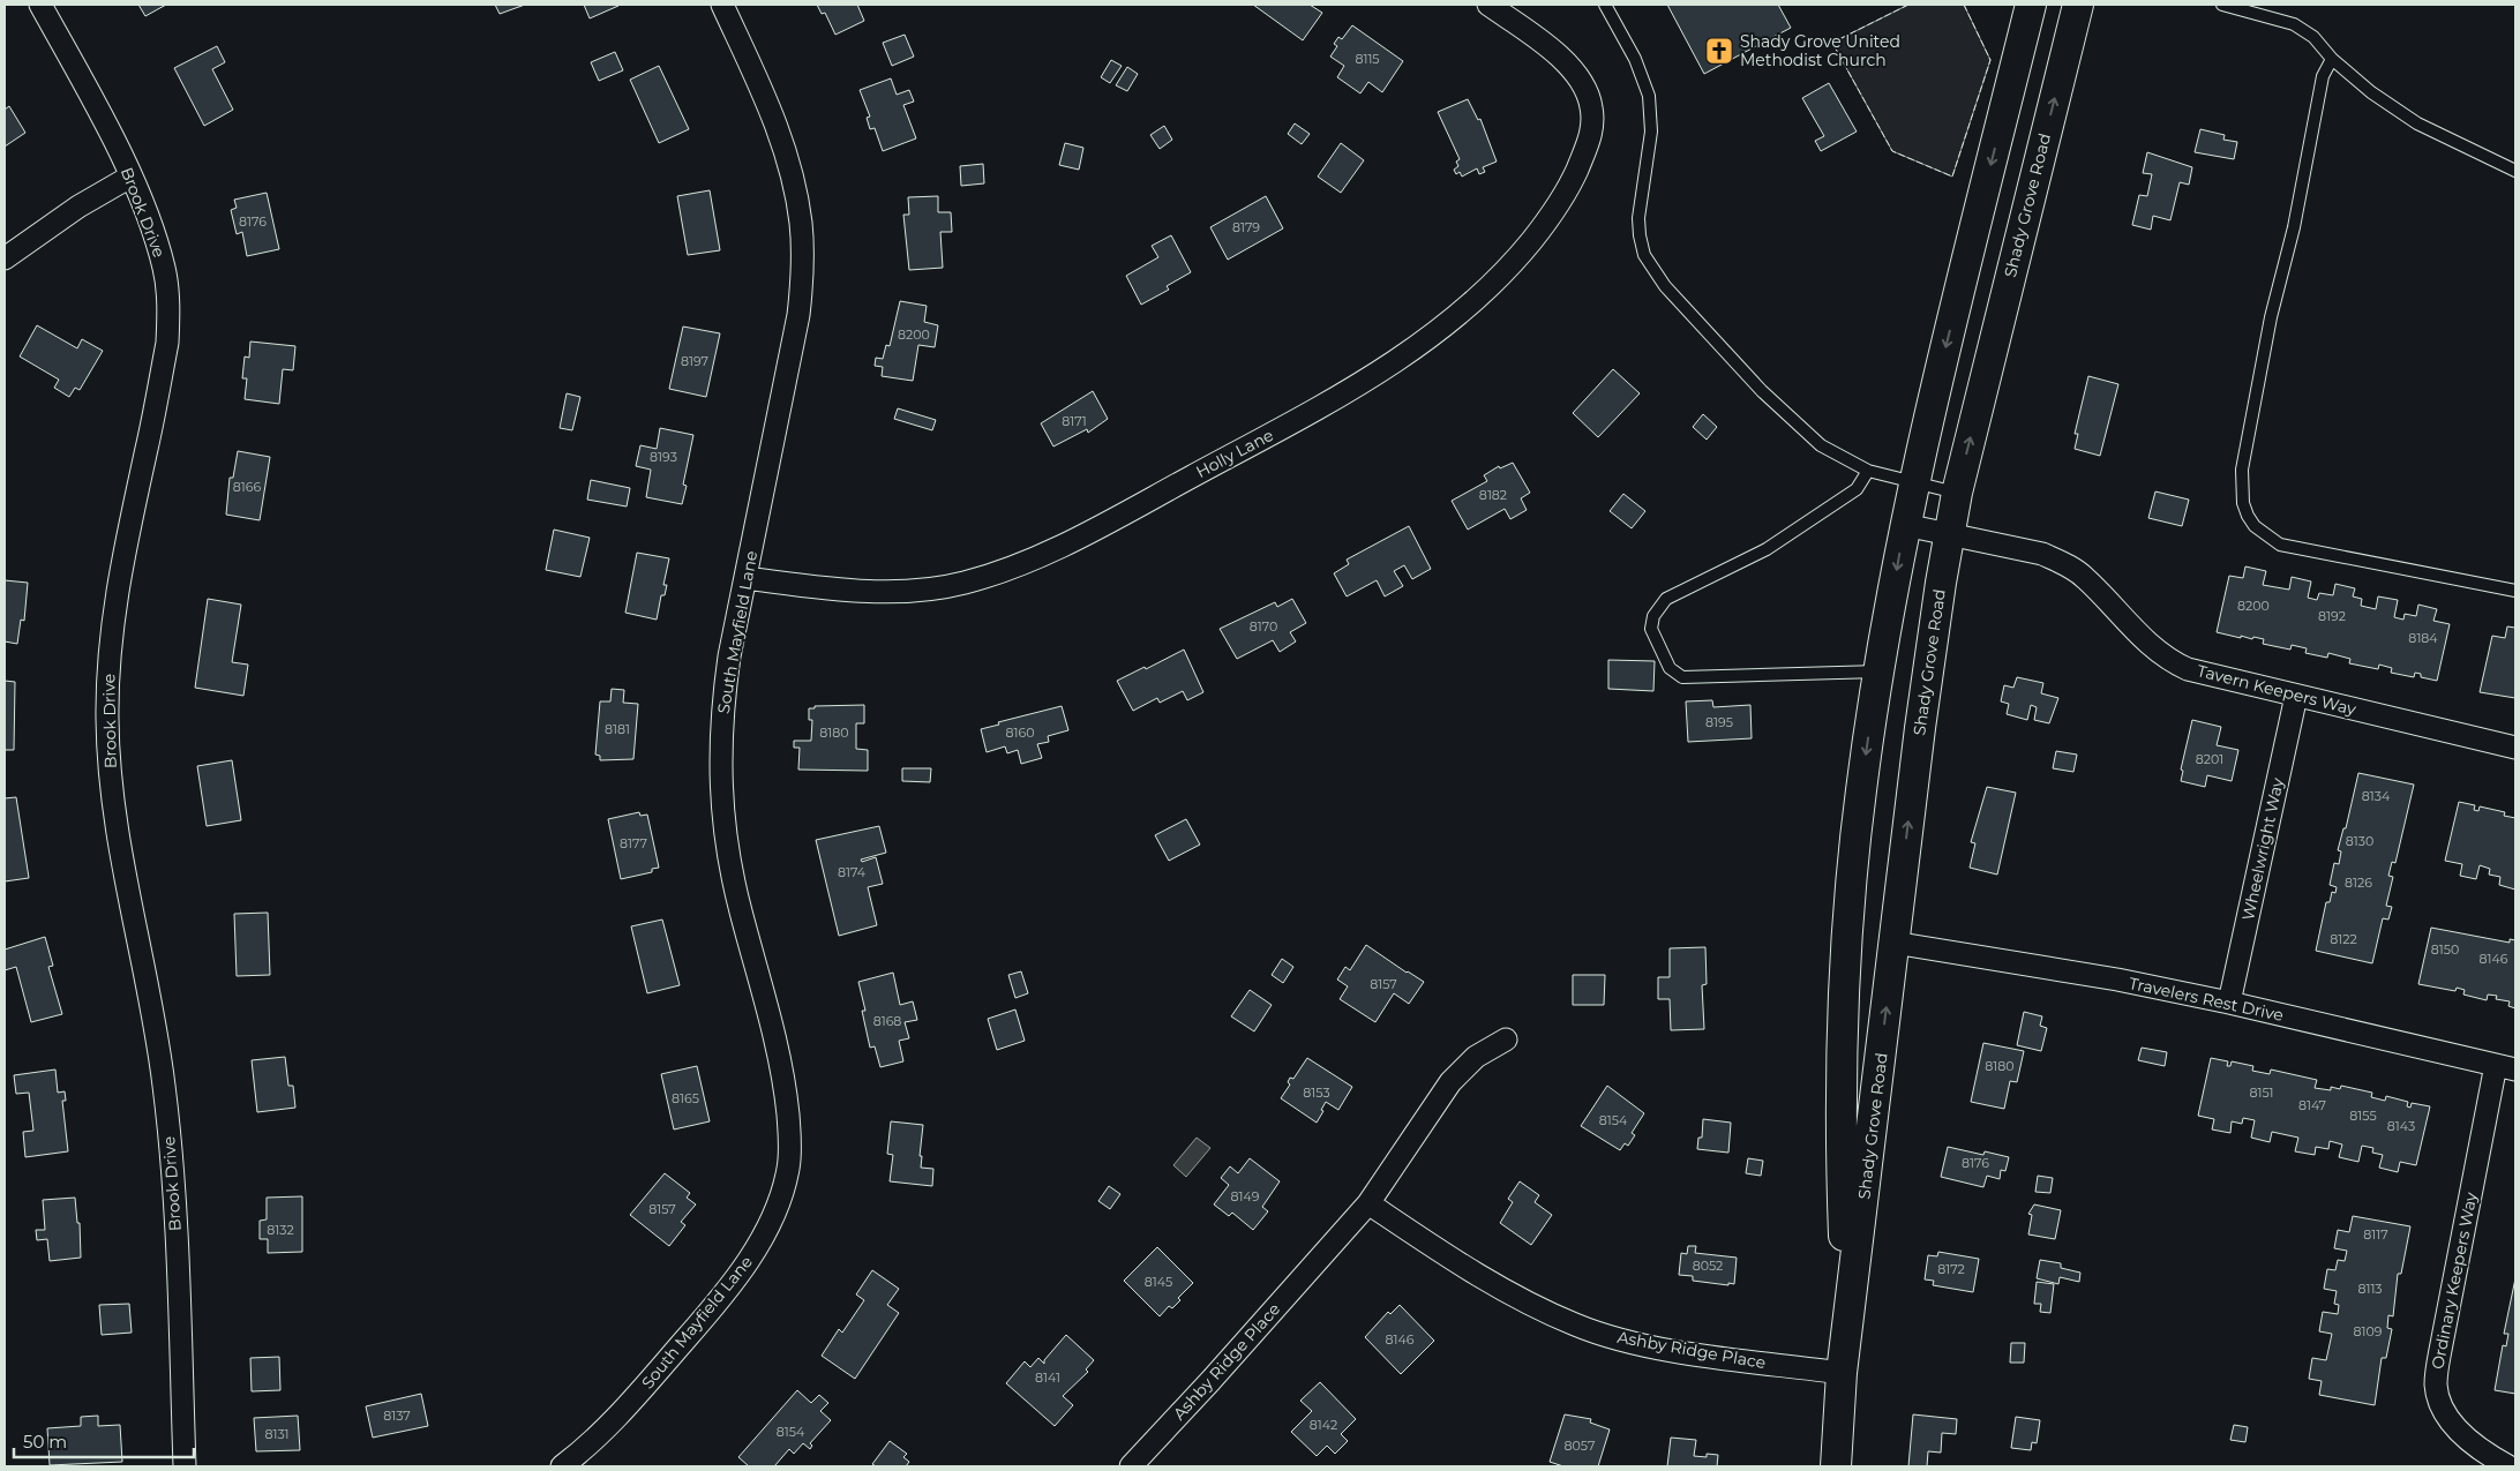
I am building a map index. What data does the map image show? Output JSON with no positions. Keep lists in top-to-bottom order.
{
  "streets": {
    "main road": ["Shady Grove Road"],
    "street": [
      "Brook Drive",
      "Holly Lane",
      "South Mayfield Lane",
      "Tavern Keepers Way",
      "Wheelwright Way",
      "Travelers Rest Drive",
      "Ordinary Keepers Way",
      "Ashby Ridge Place"
    ]
  },
  "crossings": [
    ["Shady Grove Road", "Tavern Keepers Way"],
    ["Shady Grove Road", "Travelers Rest Drive"],
    ["Shady Grove Road", "Ashby Ridge Place"],
    ["Holly Lane", "South Mayfield Lane"],
    ["Tavern Keepers Way", "Wheelwright Way"],
    ["Wheelwright Way", "Travelers Rest Drive"],
    ["Travelers Rest Drive", "Ordinary Keepers Way"]
  ],
  "places": {
    "church": ["Shady Grove United Methodist Church"]
  },
  "house_numbers": [
    "8115",
    "8176",
    "8179",
    "8200",
    "8197",
    "8171",
    "8193",
    "8166",
    "8182",
    "8200",
    "8192",
    "8170",
    "8184",
    "8195",
    "8181",
    "8180",
    "8160",
    "8201",
    "8134",
    "8130",
    "8177",
    "8174",
    "8126",
    "8122",
    "8150",
    "8146",
    "8157",
    "8168",
    "8180",
    "8153",
    "8151",
    "8165",
    "8147",
    "8155",
    "8154",
    "8143",
    "8176",
    "8149",
    "8157",
    "8132",
    "8117",
    "8052",
    "8172",
    "8145",
    "8113",
    "8109",
    "8146",
    "8141",
    "8137",
    "8142",
    "8154",
    "8131",
    "8057"
  ],
  "scale_bar": "50 m"
}
